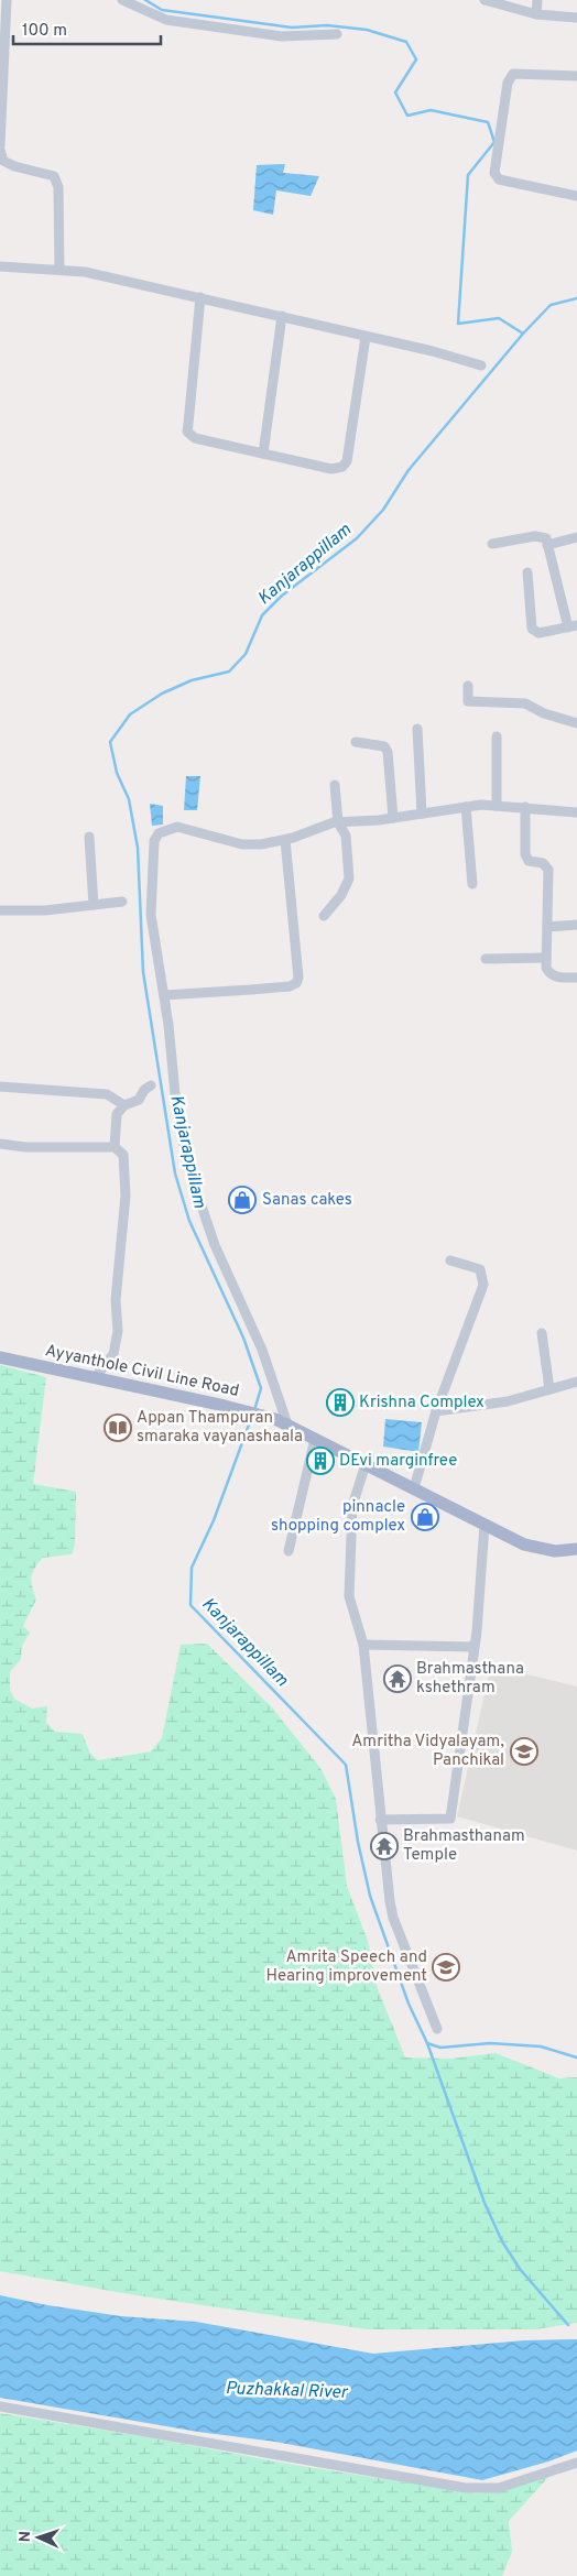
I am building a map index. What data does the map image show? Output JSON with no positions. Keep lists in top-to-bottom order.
{
  "streets": {
    "main road": ["Ayyanthole Civil Line Road"]
  },
  "water": ["Kanjarappillam", "Puzhakkal River"],
  "places": {
    "shop": ["Sanas cakes", "pinnacle shopping complex"],
    "building": ["Krishna Complex", "DEvi marginfree"],
    "library": ["Appan Thampuran smaraka vayanashaala"],
    "temple": ["Brahmasthana kshethram", "Brahmasthanam Temple"],
    "school or university": ["Amritha Vidyalayam, Panchikal", "Amrita Speech and Hearing improvement"]
  },
  "scale_bar": "100 m",
  "north": "left"
}
